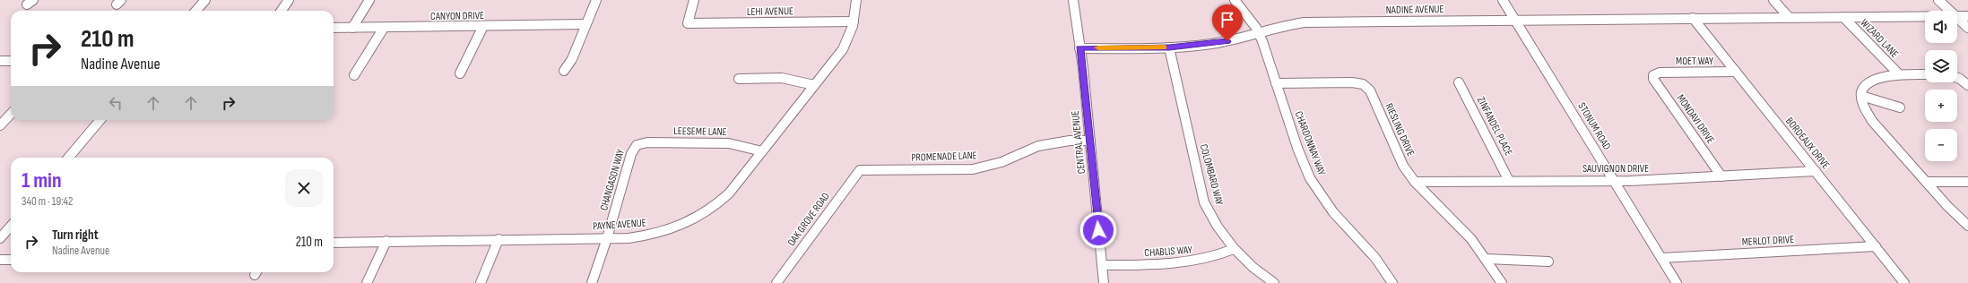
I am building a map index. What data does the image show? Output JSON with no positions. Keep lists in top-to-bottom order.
{
  "streets": {
    "street": [
      "NADINE AVENUE",
      "LEHI AVENUE",
      "CANYON DRIVE",
      "WIZARD LANE",
      "MOET WAY",
      "MONDAVI DRIVE",
      "ZINFANDEL PLACE",
      "STONUM ROAD",
      "RIESLING DRIVE",
      "LEESEME LANE",
      "CENTRAL AVENUE",
      "CHARDONNAY WAY",
      "BORDEAUX DRIVE",
      "PROMENADE LANE",
      "SAUVIGNON DRIVE",
      "COLOMBARD WAY",
      "CHANGASON WAY",
      "OAK GROVE ROAD",
      "PAYNE AVENUE",
      "MERLOT DRIVE",
      "CHABLIS WAY"
    ]
  },
  "crossings": [
    ["NADINE AVENUE", "WIZARD LANE"],
    ["NADINE AVENUE", "STONUM ROAD"],
    ["NADINE AVENUE", "CENTRAL AVENUE"],
    ["NADINE AVENUE", "CHARDONNAY WAY"],
    ["NADINE AVENUE", "BORDEAUX DRIVE"],
    ["NADINE AVENUE", "COLOMBARD WAY"],
    ["LEHI AVENUE", "PAYNE AVENUE"],
    ["MOET WAY", "MONDAVI DRIVE"],
    ["MOET WAY", "BORDEAUX DRIVE"],
    ["MONDAVI DRIVE", "SAUVIGNON DRIVE"],
    ["ZINFANDEL PLACE", "SAUVIGNON DRIVE"],
    ["STONUM ROAD", "SAUVIGNON DRIVE"],
    ["STONUM ROAD", "MERLOT DRIVE"],
    ["RIESLING DRIVE", "CHARDONNAY WAY"],
    ["RIESLING DRIVE", "SAUVIGNON DRIVE"],
    ["LEESEME LANE", "CHANGASON WAY"],
    ["LEESEME LANE", "PAYNE AVENUE"],
    ["CENTRAL AVENUE", "PROMENADE LANE"],
    ["CENTRAL AVENUE", "CHABLIS WAY"],
    ["BORDEAUX DRIVE", "SAUVIGNON DRIVE"],
    ["BORDEAUX DRIVE", "MERLOT DRIVE"],
    ["PROMENADE LANE", "OAK GROVE ROAD"],
    ["COLOMBARD WAY", "CHABLIS WAY"],
    ["CHANGASON WAY", "PAYNE AVENUE"]
  ],
  "page": {
    "map_buttons": ["+", "−"],
    "turn": ["210 m", "Nadine Avenue"],
    "heading": ["1 min", "340 m · 19:42"],
    "list": [
      {
        "name": "Turn right",
        "note": "Nadine Avenue",
        "value": "210 m"
      }
    ]
  }
}
